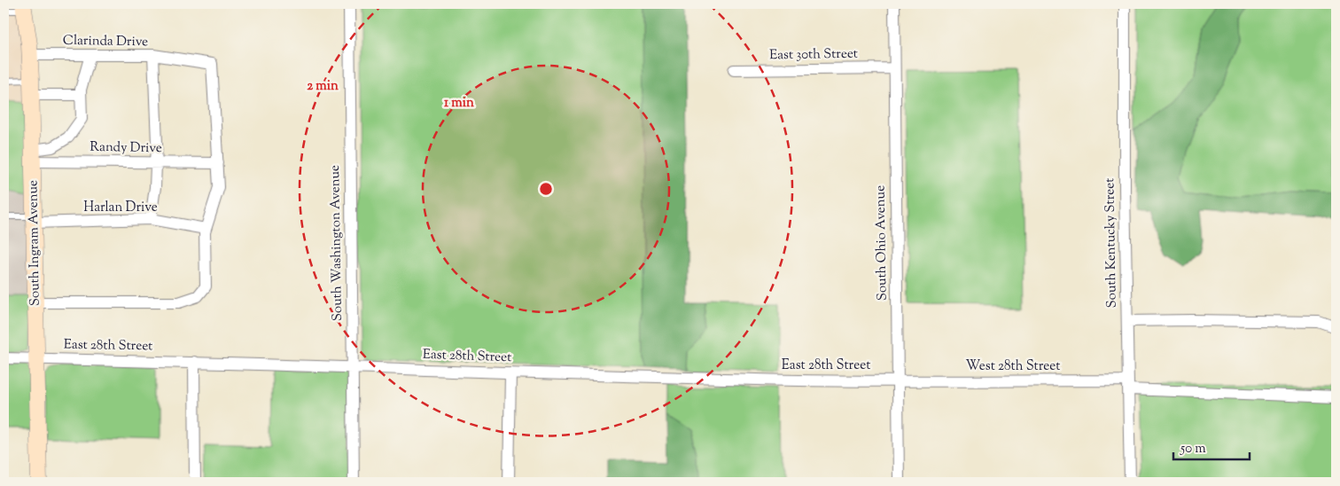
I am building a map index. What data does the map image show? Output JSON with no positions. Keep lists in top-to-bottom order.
{
  "streets": {
    "main road": ["South Ingram Avenue"],
    "street": [
      "Clarinda Drive",
      "East 30th Street",
      "Randy Drive",
      "Harlan Drive",
      "South Washington Avenue",
      "South Ohio Avenue",
      "South Kentucky Street",
      "East 28th Street",
      "West 28th Street"
    ]
  },
  "crossings": [
    ["Clarinda Drive", "Randy Drive"],
    ["Clarinda Drive", "Harlan Drive"],
    ["Clarinda Drive", "South Ingram Avenue"],
    ["East 30th Street", "South Ohio Avenue"],
    ["Randy Drive", "South Ingram Avenue"],
    ["Harlan Drive", "South Ingram Avenue"],
    ["South Ingram Avenue", "East 28th Street"],
    ["South Washington Avenue", "East 28th Street"],
    ["South Ohio Avenue", "East 28th Street"],
    ["South Ohio Avenue", "West 28th Street"],
    ["South Kentucky Street", "West 28th Street"],
    ["East 28th Street", "West 28th Street"]
  ],
  "scale_bar": "50 m",
  "rings": ["2 min", "1 min"]
}
